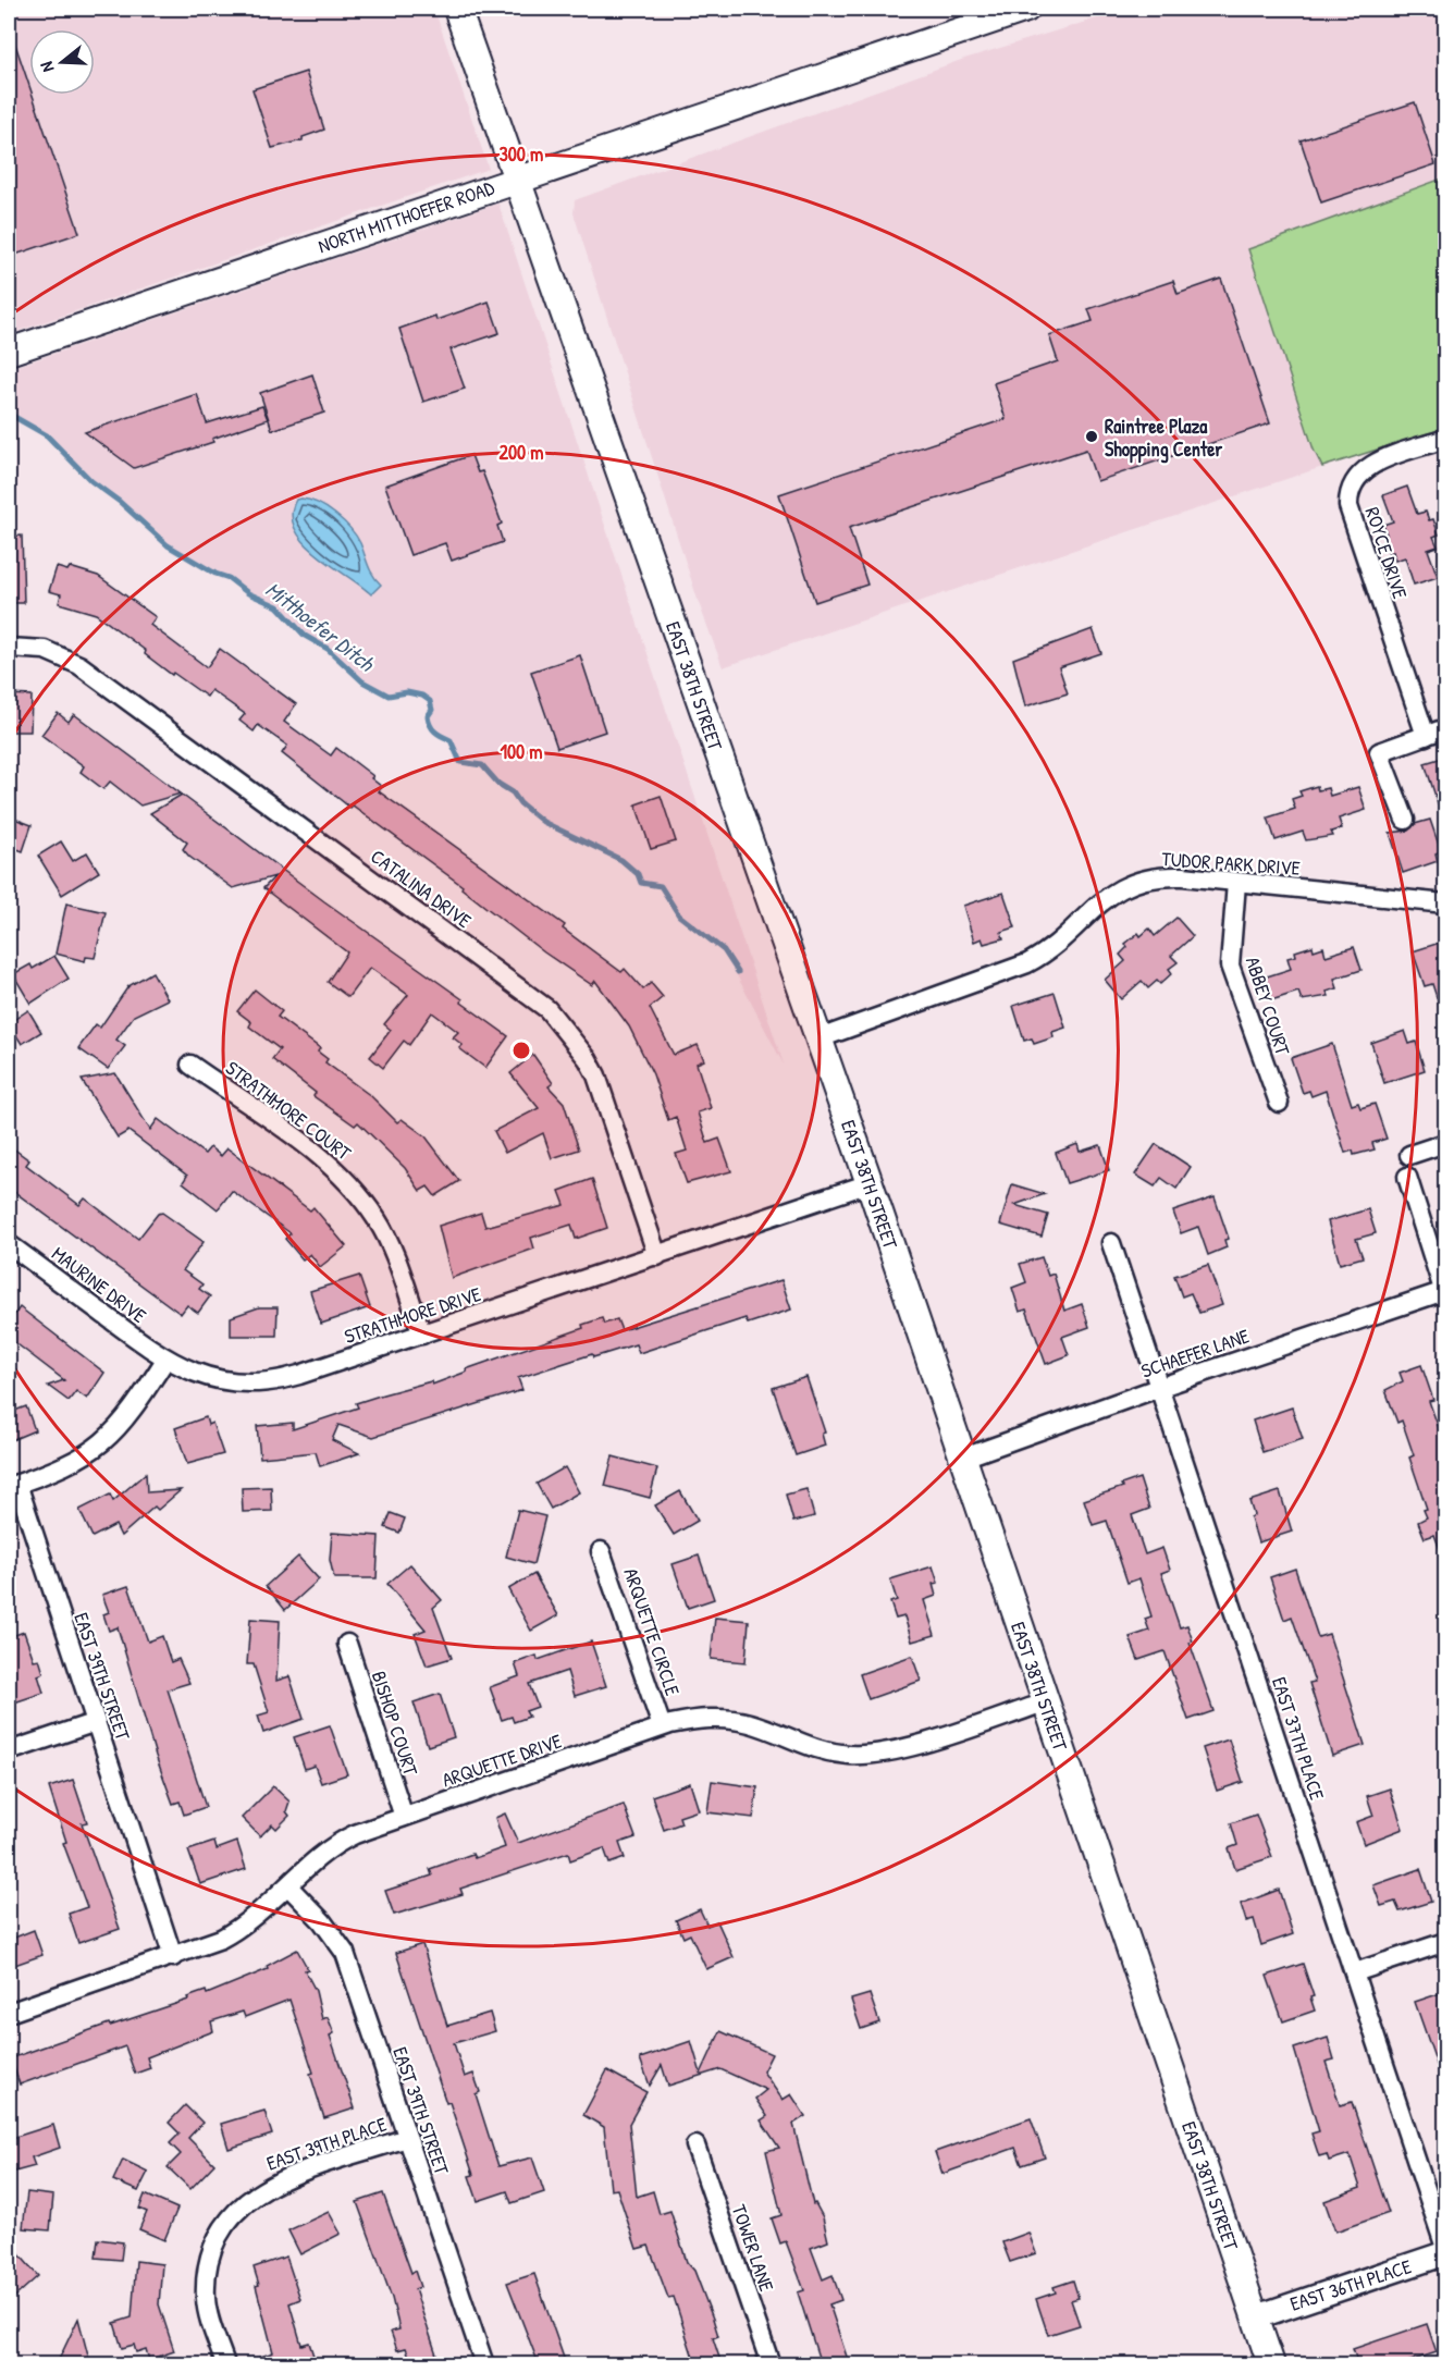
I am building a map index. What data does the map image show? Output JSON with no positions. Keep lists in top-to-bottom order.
{
  "streets": {
    "main road": ["NORTH MITTHOEFER ROAD", "EAST 38TH STREET"],
    "street": [
      "ROYCE DRIVE",
      "TUDOR PARK DRIVE",
      "CATALINA DRIVE",
      "ABBEY COURT",
      "STRATHMORE COURT",
      "MAURINE DRIVE",
      "STRATHMORE DRIVE",
      "SCHAEFER LANE",
      "ARQUETTE CIRCLE",
      "EAST 39TH STREET",
      "BISHOP COURT",
      "EAST 37TH PLACE",
      "ARQUETTE DRIVE",
      "EAST 39TH PLACE",
      "TOWER LANE",
      "EAST 36TH PLACE"
    ]
  },
  "crossings": [
    ["NORTH MITTHOEFER ROAD", "EAST 38TH STREET"],
    ["EAST 38TH STREET", "TUDOR PARK DRIVE"],
    ["EAST 38TH STREET", "STRATHMORE DRIVE"],
    ["EAST 38TH STREET", "SCHAEFER LANE"],
    ["EAST 38TH STREET", "ARQUETTE DRIVE"],
    ["EAST 38TH STREET", "EAST 36TH PLACE"],
    ["TUDOR PARK DRIVE", "ABBEY COURT"],
    ["CATALINA DRIVE", "STRATHMORE DRIVE"],
    ["STRATHMORE COURT", "STRATHMORE DRIVE"],
    ["MAURINE DRIVE", "STRATHMORE DRIVE"],
    ["SCHAEFER LANE", "EAST 37TH PLACE"],
    ["ARQUETTE CIRCLE", "ARQUETTE DRIVE"],
    ["EAST 39TH STREET", "ARQUETTE DRIVE"],
    ["EAST 39TH STREET", "EAST 39TH PLACE"],
    ["BISHOP COURT", "ARQUETTE DRIVE"]
  ],
  "water": ["Mitthoefer Ditch"],
  "places": ["Raintree Plaza Shopping Center"],
  "north": "left",
  "rings": ["300 m", "200 m", "100 m"]
}
